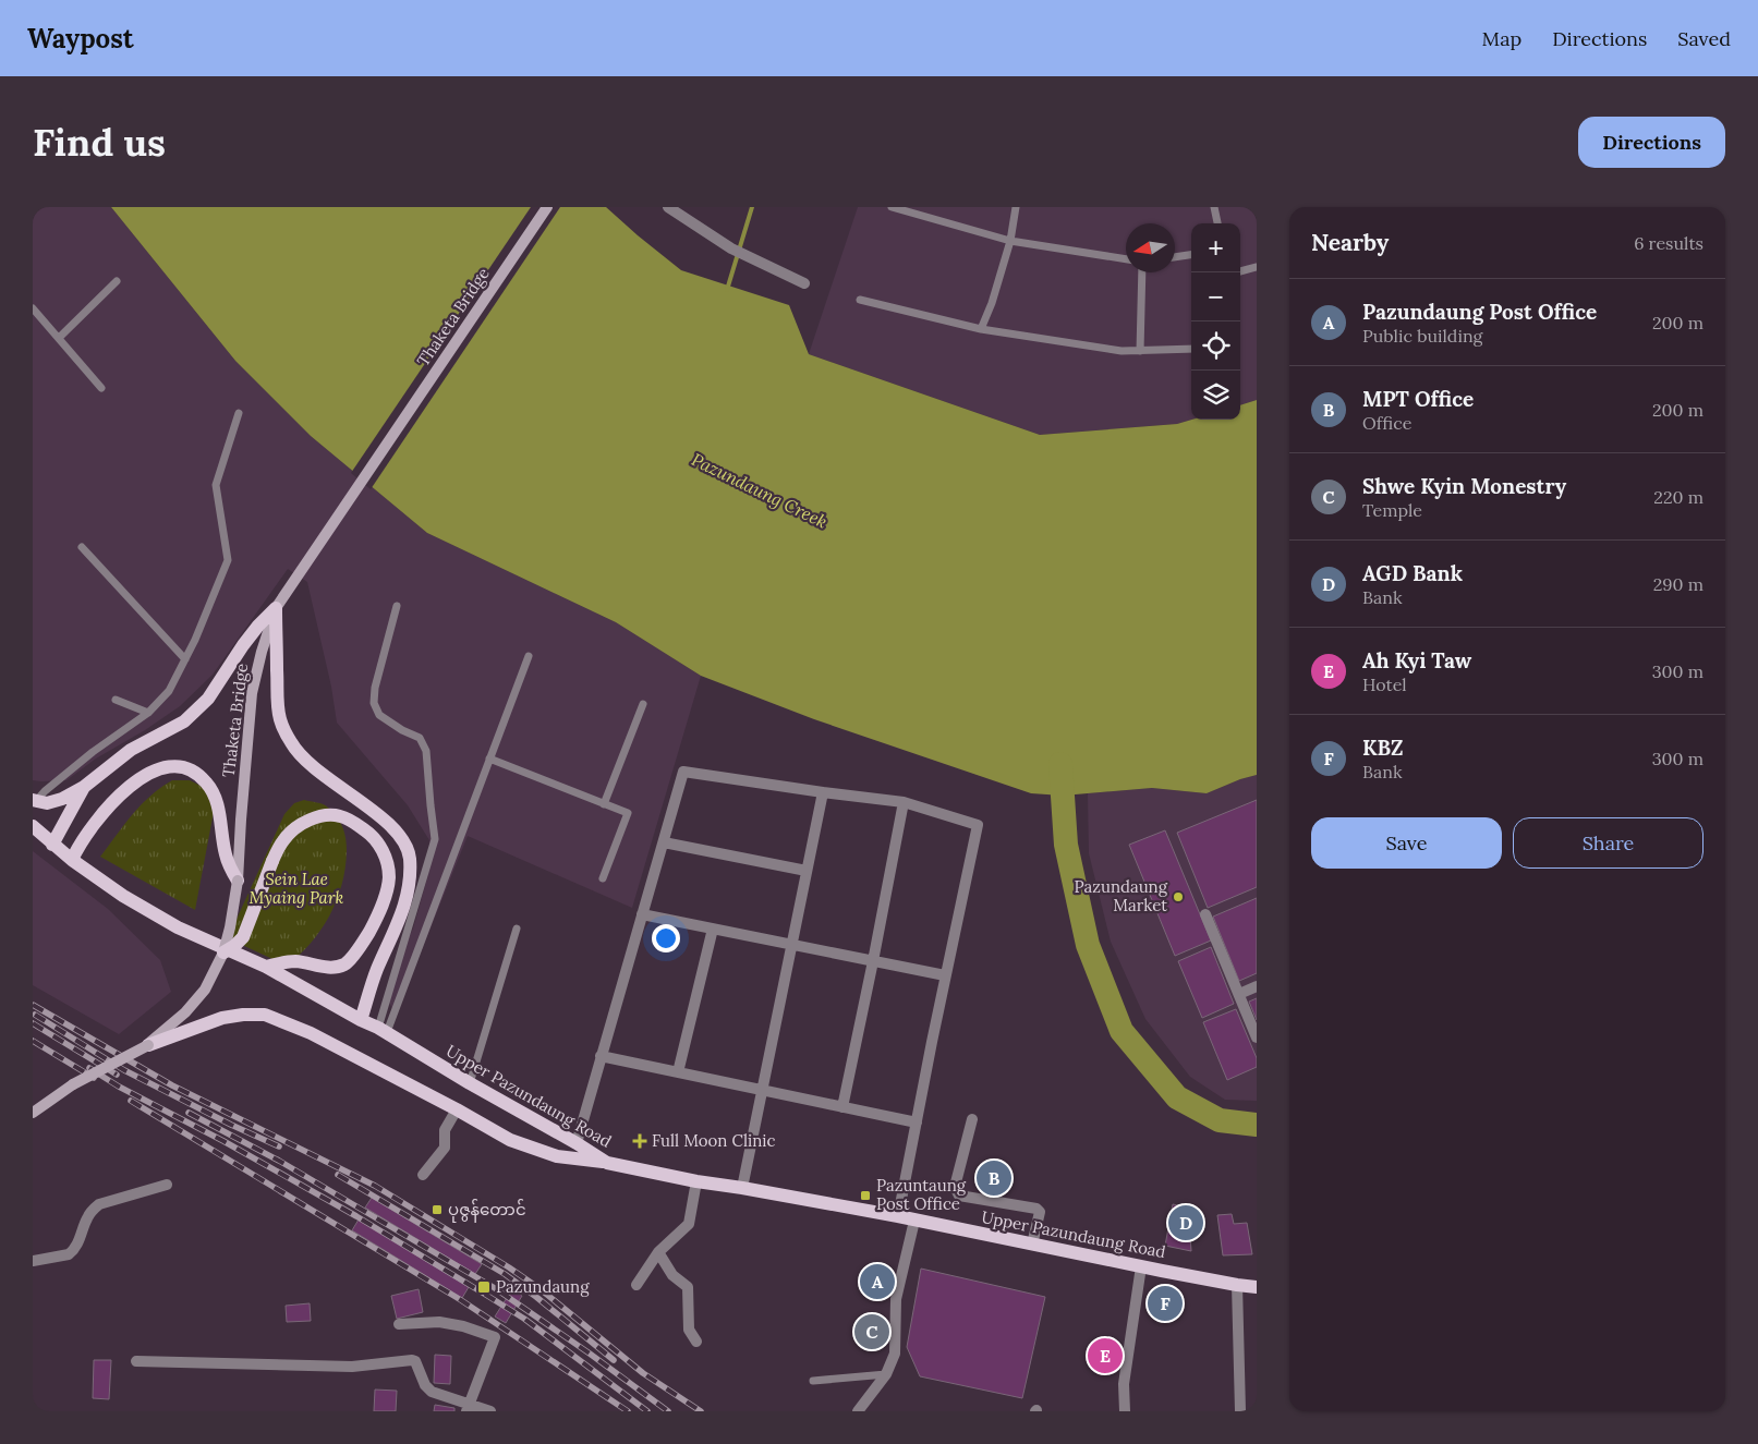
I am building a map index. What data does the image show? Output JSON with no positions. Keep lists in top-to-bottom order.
{
  "streets": {
    "main road": ["Thaketa Bridge", "Upper Pazundaung Road"]
  },
  "water": ["Pazundaung Creek"],
  "parks": ["Sein Lae Myaing Park"],
  "places": {
    "other": ["Pazundaung Market"],
    "health": ["Full Moon Clinic"],
    "transit": ["Pazuntaung Post Office", "ပုဇွန်တောင်", "Pazundaung"]
  },
  "north": "left",
  "page": {
    "header": "Waypost",
    "nav": ["Map", "Directions", "Saved"],
    "buttons": [
      "Directions",
      ["Save", "Share"]
    ],
    "title": "Find us",
    "heading": ["Nearby", "6 results"],
    "map_buttons": ["+", "−"],
    "list": [
      {
        "mark": "A",
        "name": "Pazundaung Post Office",
        "note": "Public building",
        "value": "200 m"
      },
      {
        "mark": "B",
        "name": "MPT Office",
        "note": "Office",
        "value": "200 m"
      },
      {
        "mark": "C",
        "name": "Shwe Kyin Monestry",
        "note": "Temple",
        "value": "220 m"
      },
      {
        "mark": "D",
        "name": "AGD Bank",
        "note": "Bank",
        "value": "290 m"
      },
      {
        "mark": "E",
        "name": "Ah Kyi Taw",
        "note": "Hotel",
        "value": "300 m"
      },
      {
        "mark": "F",
        "name": "KBZ",
        "note": "Bank",
        "value": "300 m"
      }
    ],
    "pins": [
      "B",
      "D",
      "A",
      "F",
      "C",
      "E"
    ]
  }
}
